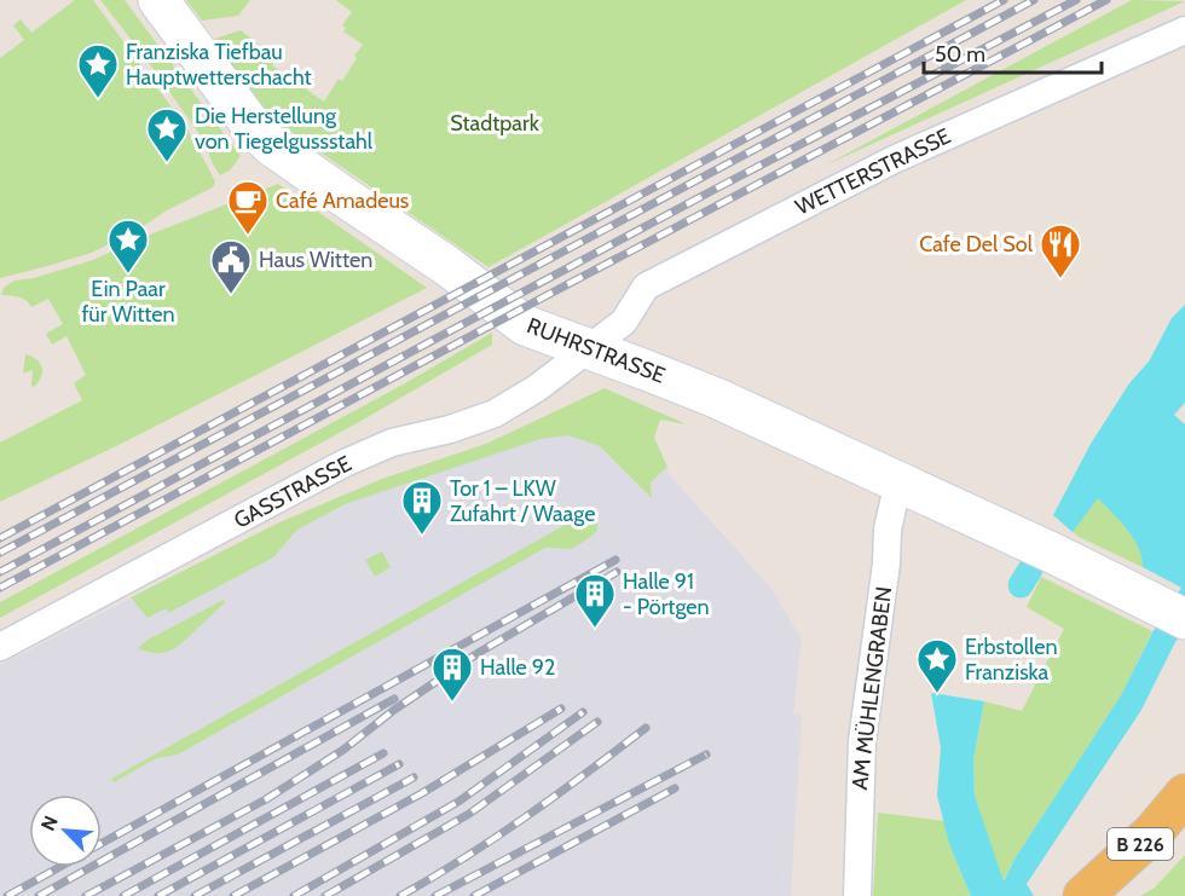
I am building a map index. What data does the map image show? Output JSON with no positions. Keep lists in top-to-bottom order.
{
  "streets": {
    "main road": ["RUHRSTRASSE", "B 226"],
    "street": ["WETTERSTRASSE", "GASSTRASSE", "AM MÜHLENGRABEN"]
  },
  "crossings": [
    ["WETTERSTRASSE", "RUHRSTRASSE"],
    ["WETTERSTRASSE", "GASSTRASSE"],
    ["RUHRSTRASSE", "GASSTRASSE"],
    ["RUHRSTRASSE", "AM MÜHLENGRABEN"]
  ],
  "parks": ["Stadtpark"],
  "places": {
    "place": [
      "Franziska Tiefbau Hauptwetterschacht",
      "Die Herstellung von Tiegelgussstahl",
      "Ein Paar für Witten",
      "Erbstollen Franziska"
    ],
    "cafe": ["Café Amadeus"],
    "restaurant": ["Cafe Del Sol"],
    "public building": ["Haus Witten"],
    "building": ["Tor 1 – LKW Zufahrt / Waage", "Halle 91 - Pörtgen", "Halle 92"]
  },
  "scale_bar": "50 m",
  "north": "top left"
}
